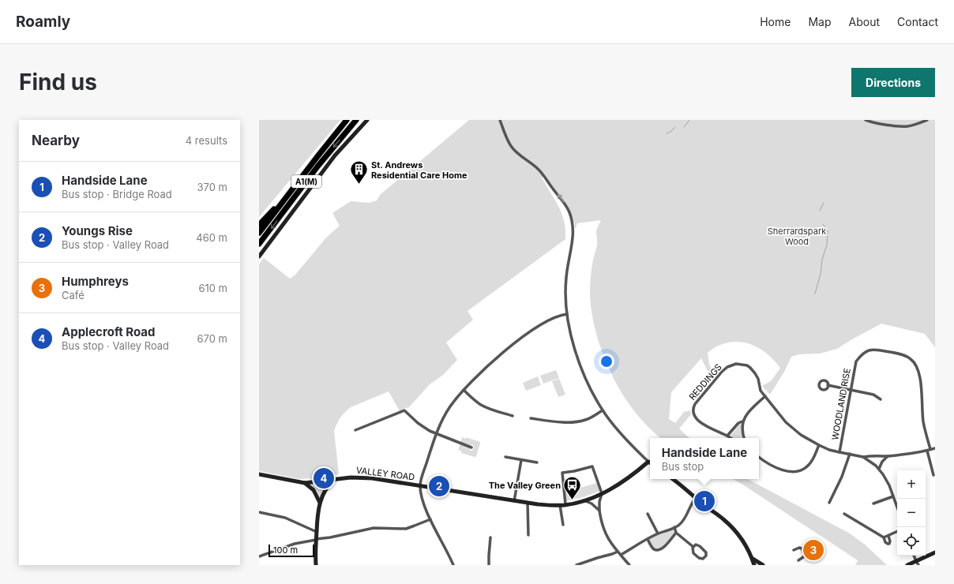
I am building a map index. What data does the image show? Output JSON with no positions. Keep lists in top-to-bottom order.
{
  "streets": {
    "highway": ["A1(M)"],
    "main road": ["VALLEY ROAD"],
    "street": ["REDDINGS", "WOODLAND RISE"]
  },
  "parks": ["Sherrardspark Wood"],
  "places": {
    "building": ["St. Andrews Residential Care Home"],
    "bus stop": ["The Valley Green"]
  },
  "scale_bar": "100 m",
  "page": {
    "header": "Roamly",
    "nav": [
      "Home",
      "Map",
      "About",
      "Contact"
    ],
    "buttons": "Directions",
    "title": "Find us",
    "heading": ["Nearby", "4 results"],
    "list": [
      {
        "mark": "1",
        "name": "Handside Lane",
        "note": "Bus stop · Bridge Road",
        "value": "370 m"
      },
      {
        "mark": "2",
        "name": "Youngs Rise",
        "note": "Bus stop · Valley Road",
        "value": "460 m"
      },
      {
        "mark": "3",
        "name": "Humphreys",
        "note": "Café",
        "value": "610 m"
      },
      {
        "mark": "4",
        "name": "Applecroft Road",
        "note": "Bus stop · Valley Road",
        "value": "670 m"
      }
    ],
    "popup": ["Handside Lane", "Bus stop"],
    "pins": [
      "4",
      "2",
      "1",
      "3"
    ],
    "map_buttons": ["+", "−"],
    "scale": "100 m"
  }
}
